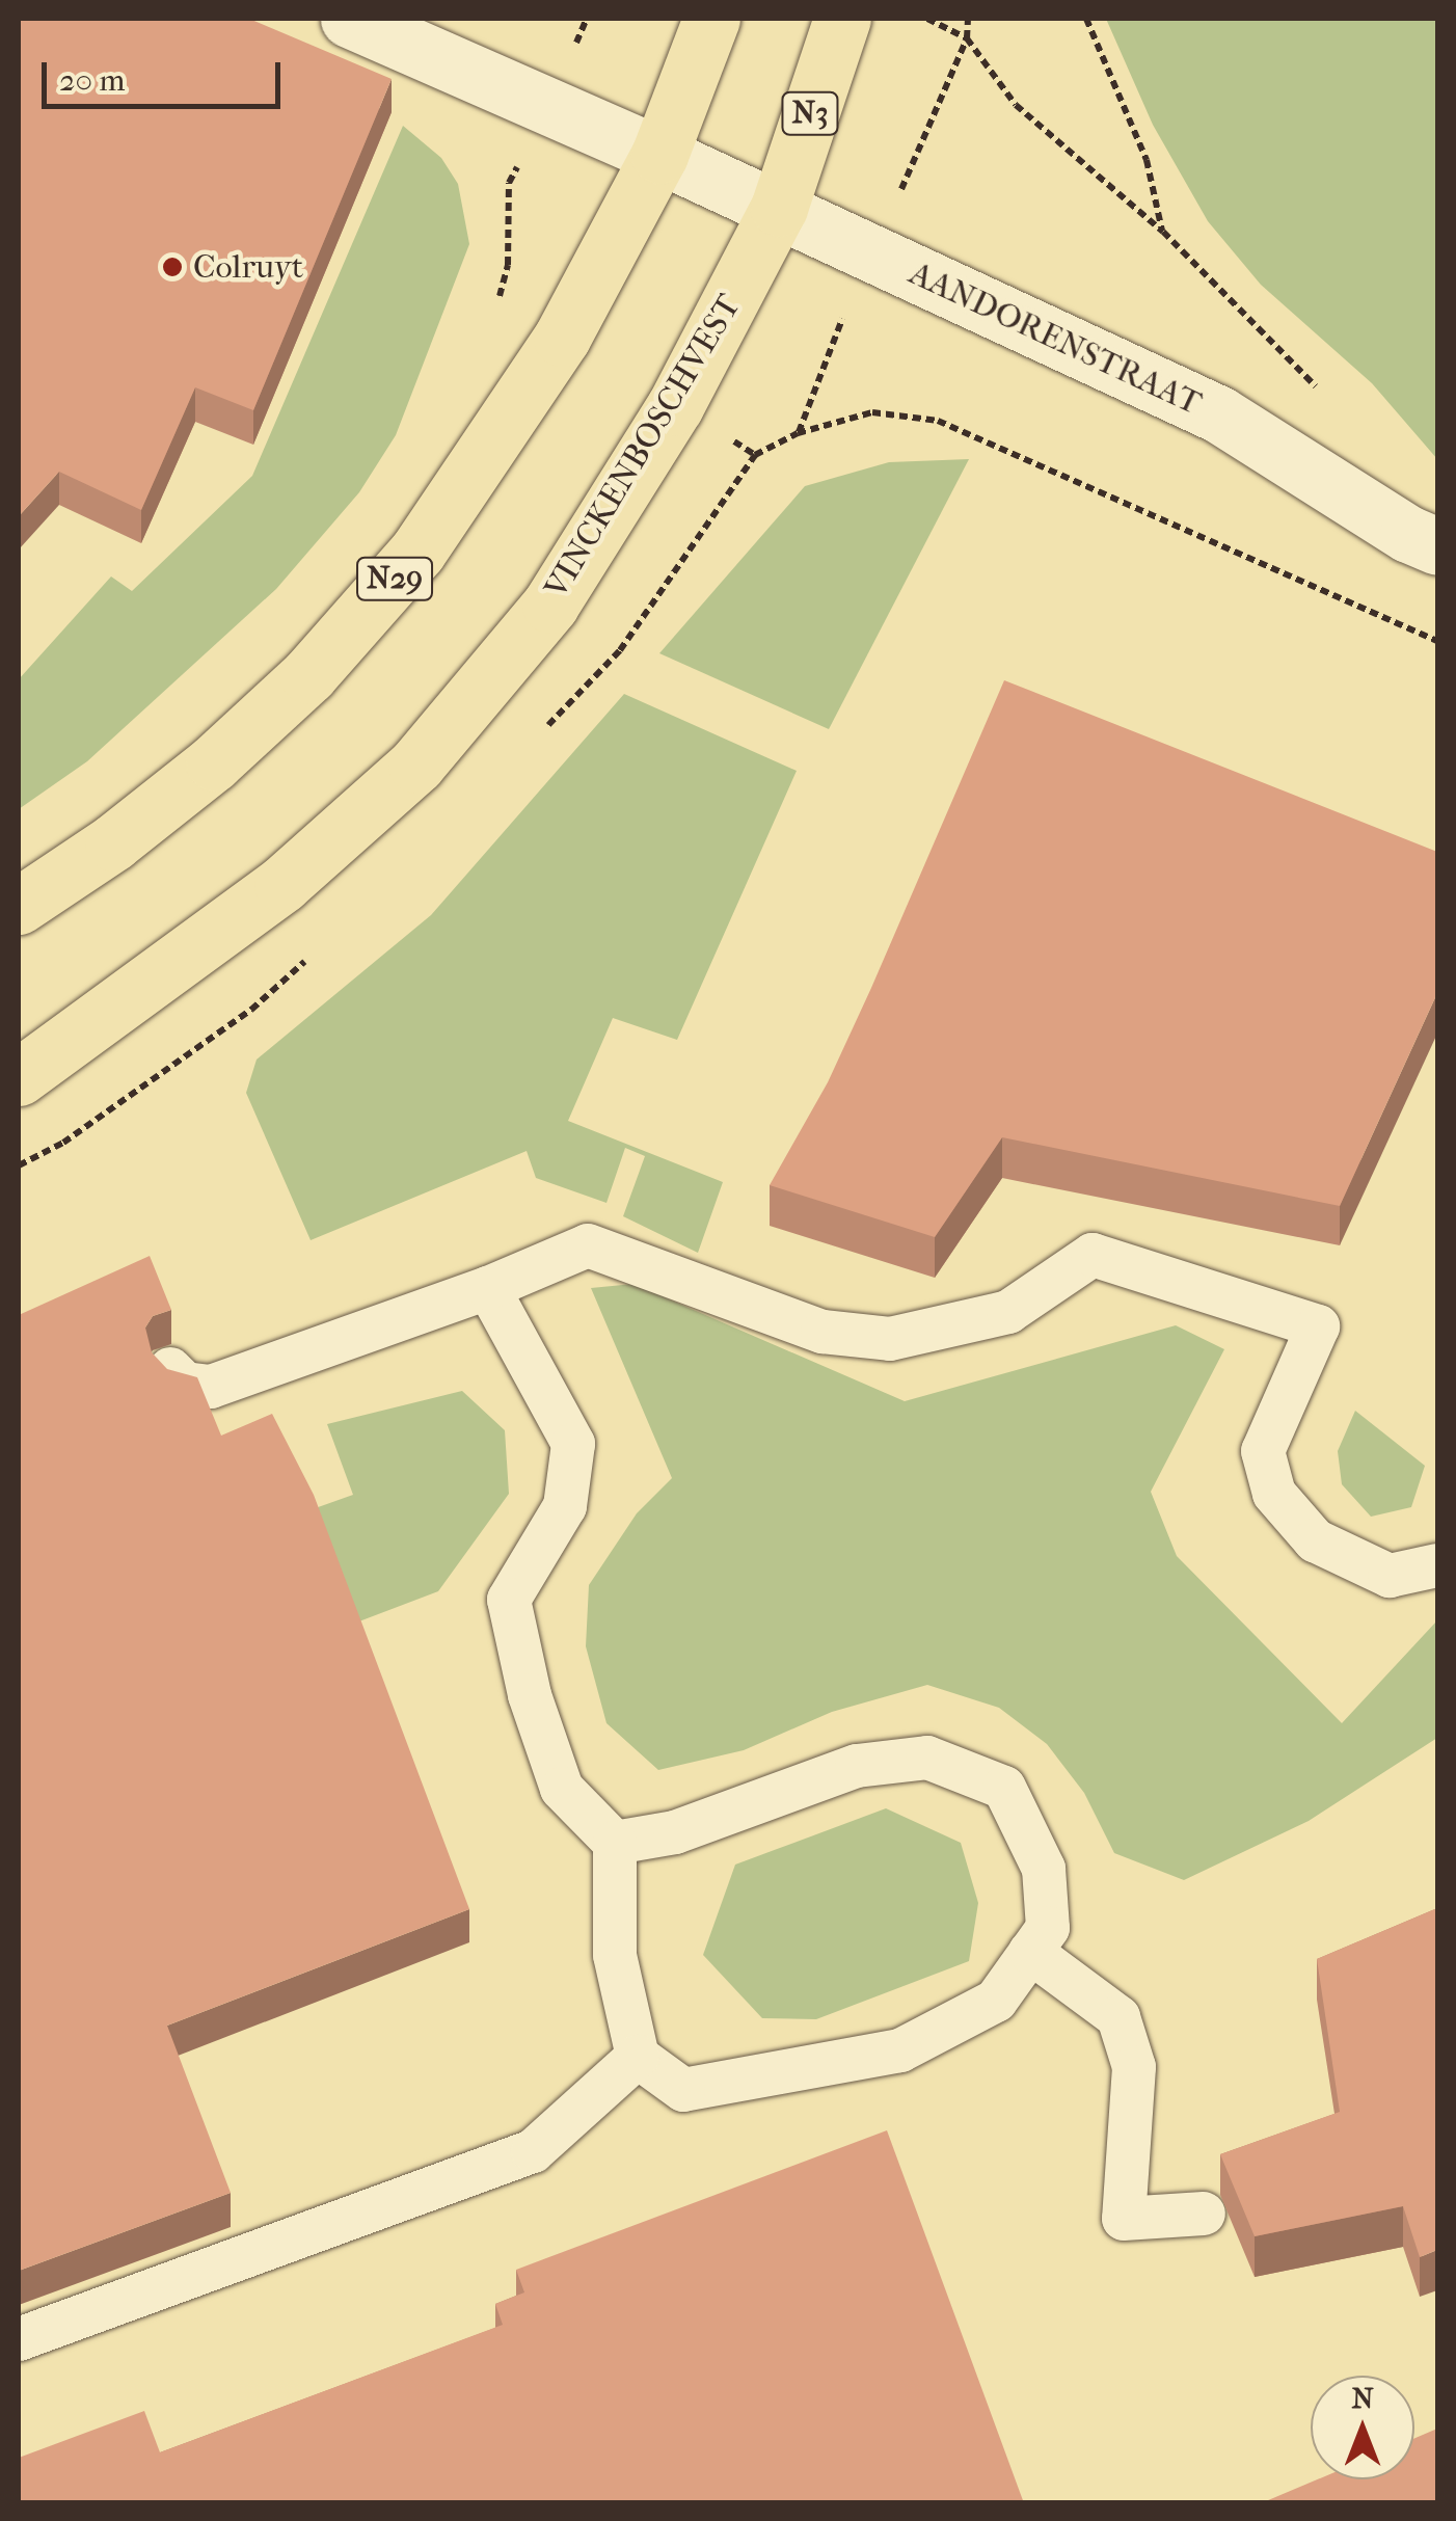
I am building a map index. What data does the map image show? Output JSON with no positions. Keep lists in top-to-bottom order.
{
  "streets": {
    "main road": [
      "N3",
      "AANDORENSTRAAT",
      "VINCKENBOSCHVEST",
      "N29"
    ]
  },
  "crossings": [
    ["N3", "AANDORENSTRAAT"],
    ["N3", "VINCKENBOSCHVEST"],
    ["AANDORENSTRAAT", "VINCKENBOSCHVEST"],
    ["AANDORENSTRAAT", "N29"]
  ],
  "places": ["Colruyt"],
  "scale_bar": "20 m",
  "north": "top"
}
